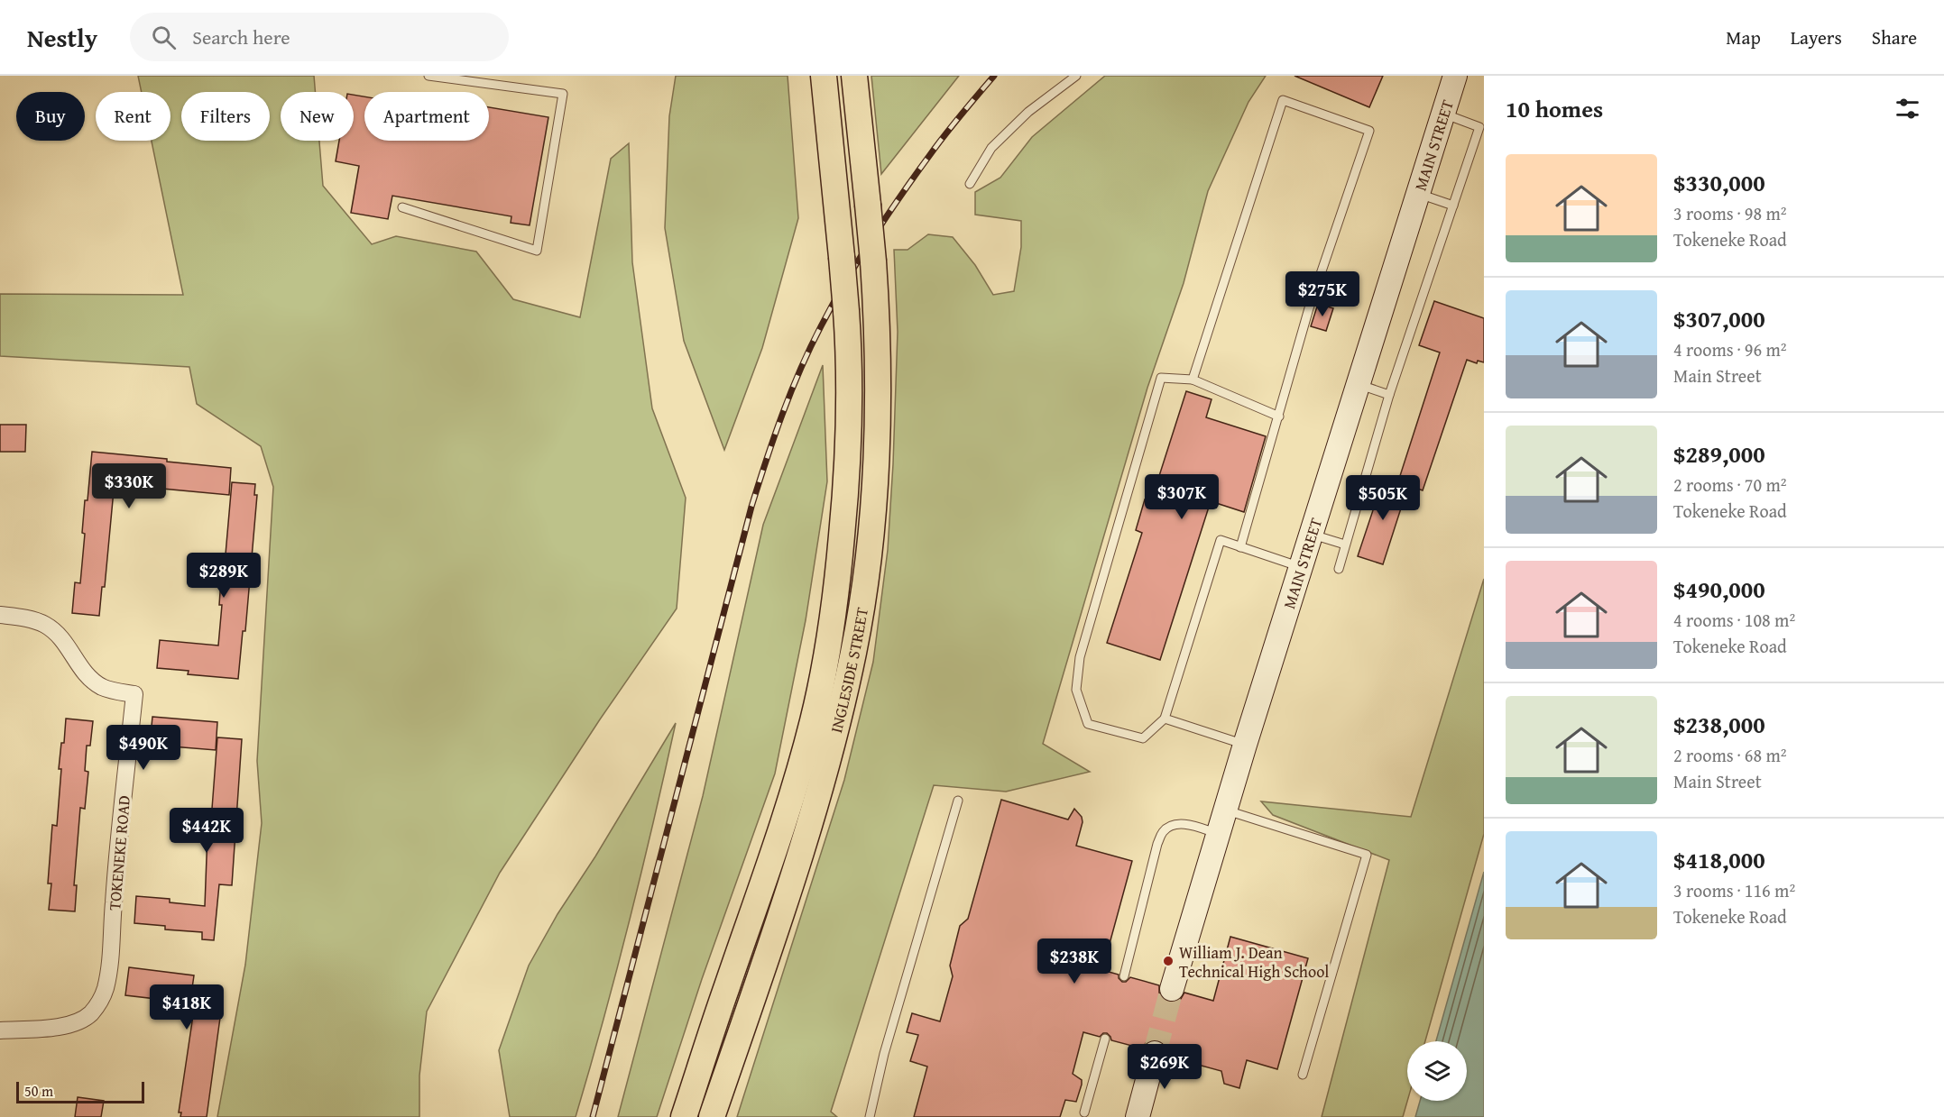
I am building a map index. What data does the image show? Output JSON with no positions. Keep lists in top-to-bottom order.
{
  "streets": {
    "main road": ["MAIN STREET", "INGLESIDE STREET"],
    "street": ["TOKENEKE ROAD"]
  },
  "places": ["William J. Dean Technical High School"],
  "scale_bar": "50 m",
  "page": {
    "header": "Nestly",
    "search": "Search here",
    "nav": ["Map", "Layers", "Share"],
    "heading": "10 homes",
    "chip": [
      "Buy",
      "Rent",
      "Filters",
      "New",
      "Apartment"
    ],
    "list": [
      {
        "name": "$330,000",
        "note": "3 rooms · 98 m² · Tokeneke Road"
      },
      {
        "name": "$307,000",
        "note": "4 rooms · 96 m² · Main Street"
      },
      {
        "name": "$289,000",
        "note": "2 rooms · 70 m² · Tokeneke Road"
      },
      {
        "name": "$490,000",
        "note": "4 rooms · 108 m² · Tokeneke Road"
      },
      {
        "name": "$238,000",
        "note": "2 rooms · 68 m² · Main Street"
      },
      {
        "name": "$418,000",
        "note": "3 rooms · 116 m² · Tokeneke Road"
      }
    ],
    "price": [
      "$275K",
      "$330K",
      "$307K",
      "$505K",
      "$289K",
      "$490K",
      "$442K",
      "$238K",
      "$418K",
      "$269K"
    ],
    "scale": "50 m"
  }
}
